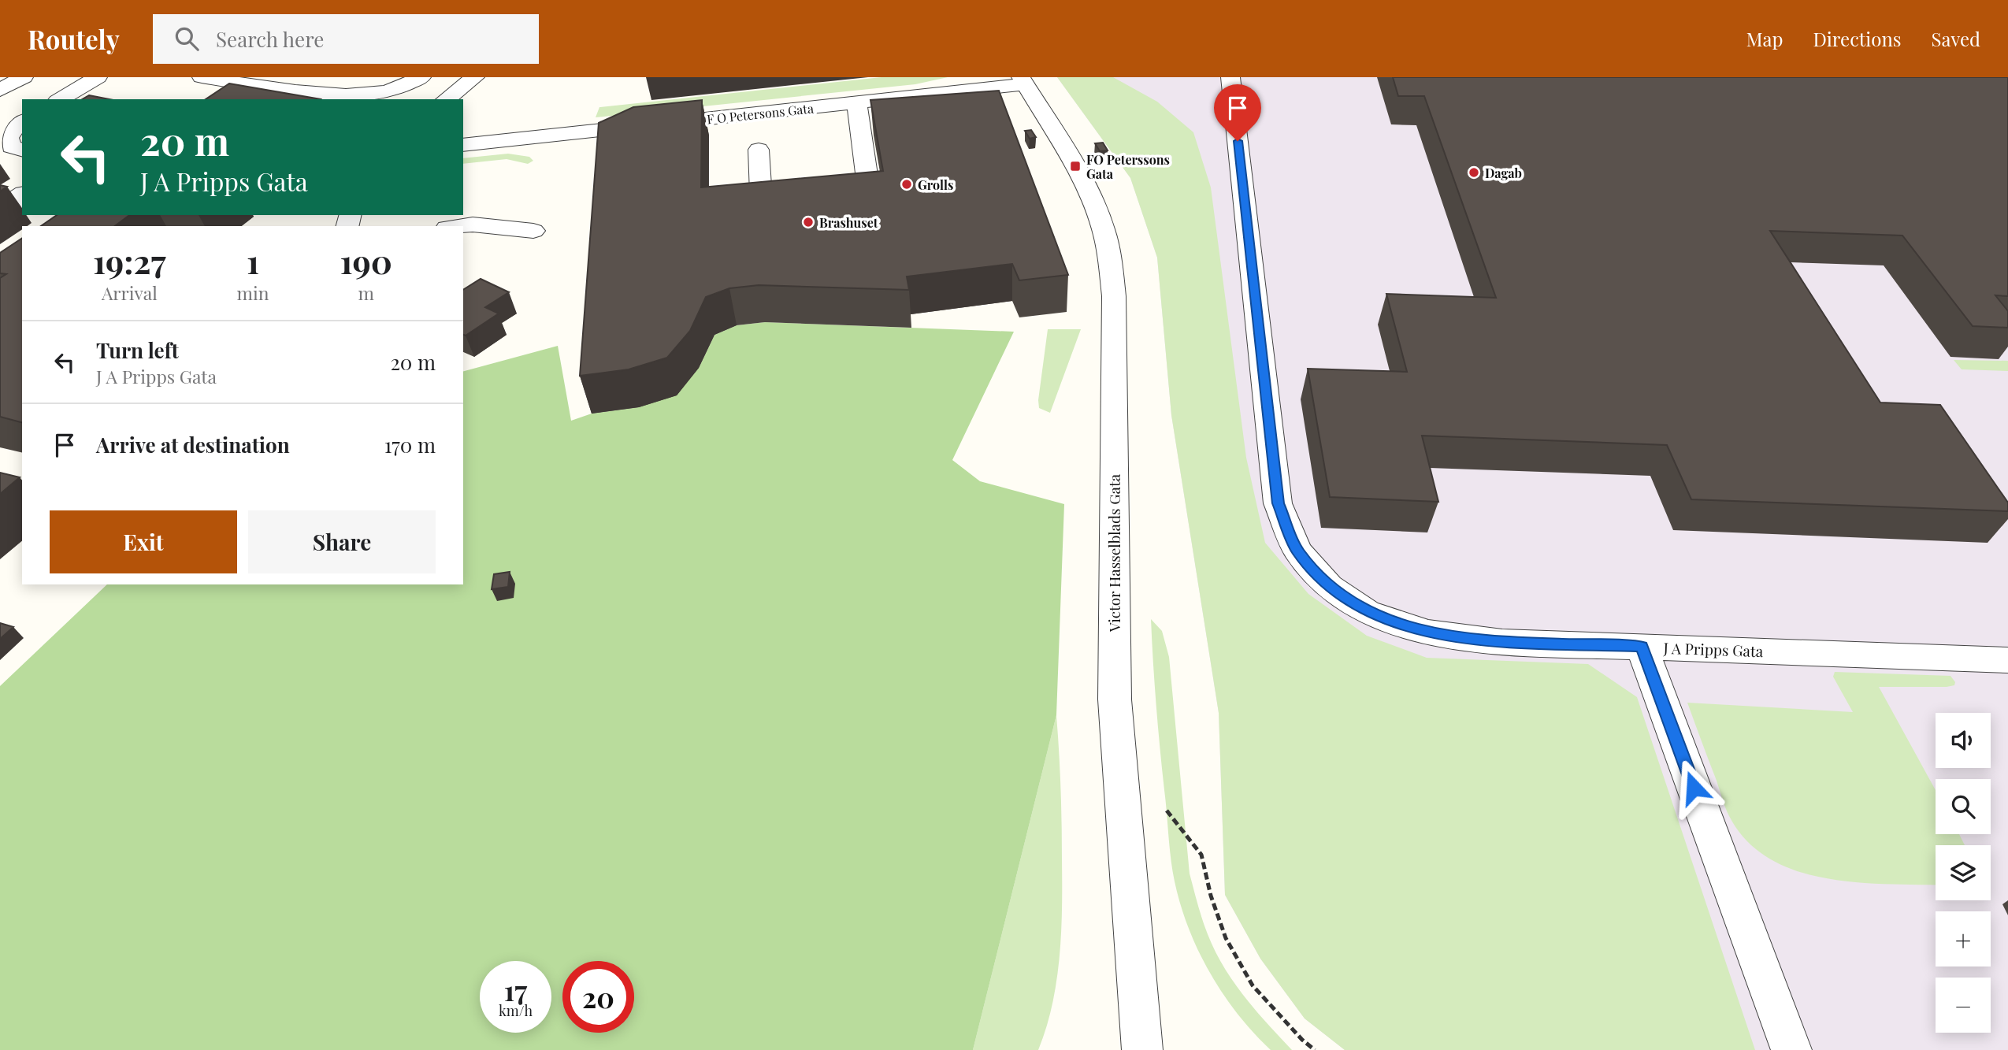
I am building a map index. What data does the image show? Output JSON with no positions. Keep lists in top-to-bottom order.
{
  "streets": {
    "street": ["F O Petersons Gata", "Victor Hasselblads Gata", "J A Pripps Gata"]
  },
  "crossings": [
    ["F O Petersons Gata", "Victor Hasselblads Gata"]
  ],
  "places": {
    "transit": ["FO Peterssons Gata"],
    "other": ["Dagab", "Grolls", "Brashuset"]
  },
  "page": {
    "header": "Routely",
    "search": "Search here",
    "nav": ["Map", "Directions", "Saved"],
    "turn": ["20 m", "J A Pripps Gata"],
    "eta": [
      "19:27",
      "Arrival",
      "1",
      "min",
      "190",
      "m"
    ],
    "list": [
      {
        "name": "Turn left",
        "note": "J A Pripps Gata",
        "value": "20 m"
      },
      {
        "name": "Arrive at destination",
        "value": "170 m"
      }
    ],
    "buttons": ["Exit", "Share"],
    "map_buttons": ["+", "−"],
    "speed": "17 km/h",
    "limit": "20"
  }
}
